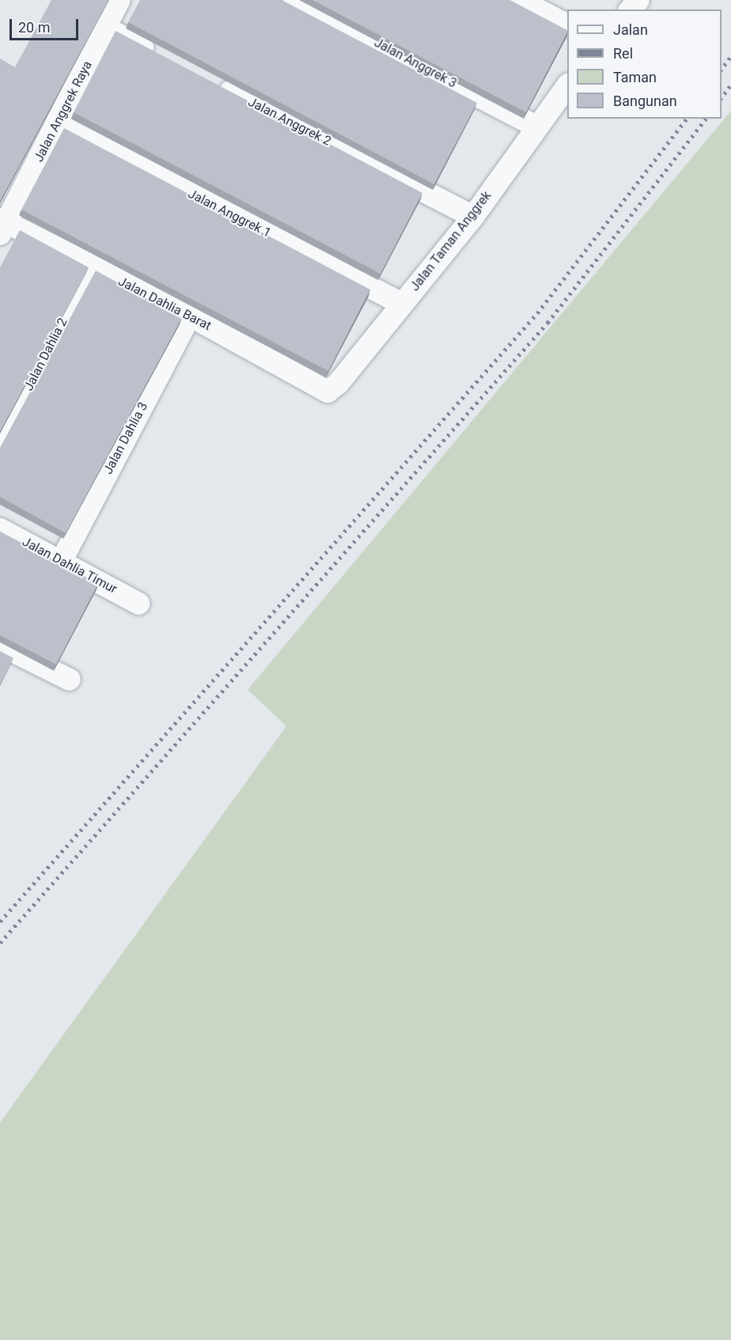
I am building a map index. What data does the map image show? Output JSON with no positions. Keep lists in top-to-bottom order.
{
  "streets": {
    "street": [
      "Jalan Anggrek 3",
      "Jalan Anggrek Raya",
      "Jalan Anggrek 2",
      "Jalan Anggrek 1",
      "Jalan Taman Anggrek",
      "Jalan Dahlia Barat",
      "Jalan Dahlia 2",
      "Jalan Dahlia 3",
      "Jalan Dahlia Timur"
    ]
  },
  "crossings": [
    ["Jalan Anggrek 3", "Jalan Taman Anggrek"],
    ["Jalan Anggrek Raya", "Jalan Anggrek 1"],
    ["Jalan Anggrek Raya", "Jalan Dahlia Barat"],
    ["Jalan Anggrek 2", "Jalan Taman Anggrek"],
    ["Jalan Anggrek 1", "Jalan Taman Anggrek"],
    ["Jalan Taman Anggrek", "Jalan Dahlia Barat"],
    ["Jalan Dahlia Barat", "Jalan Dahlia 2"],
    ["Jalan Dahlia Barat", "Jalan Dahlia 3"],
    ["Jalan Dahlia 3", "Jalan Dahlia Timur"]
  ],
  "legend": [
    "Jalan",
    "Rel",
    "Taman",
    "Bangunan"
  ],
  "scale_bar": "20 m"
}
